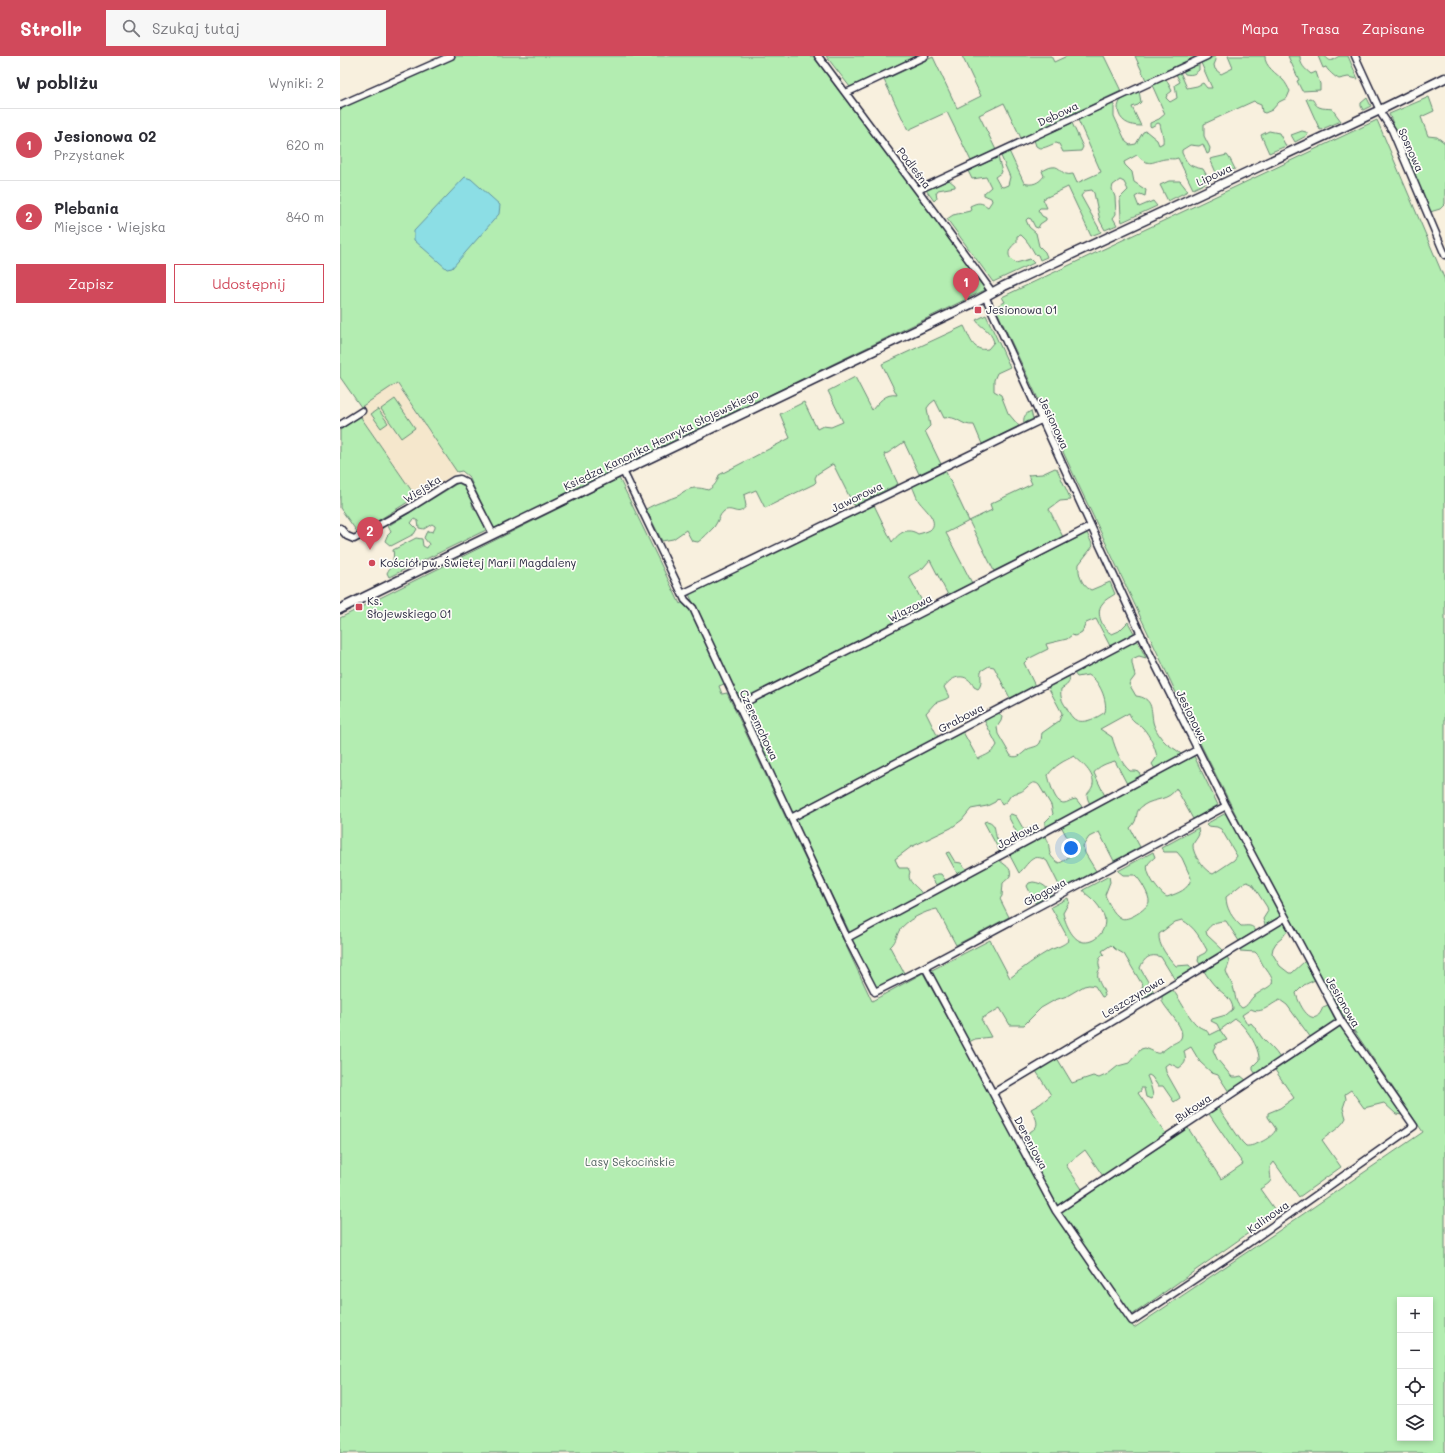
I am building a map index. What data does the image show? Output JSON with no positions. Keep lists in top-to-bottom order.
{
  "streets": {
    "street": [
      "Dębowa",
      "Sosnowa",
      "Podleśna",
      "Lipowa",
      "Jesionowa",
      "Księdza Kanonika Henryka Słojewskiego",
      "Wiejska",
      "Jaworowa",
      "Wiązowa",
      "Grabowa",
      "Czeremchowa",
      "Jodłowa",
      "Głogowa",
      "Leszczynowa",
      "Bukowa",
      "Dereniowa",
      "Kalinowa"
    ]
  },
  "crossings": [
    ["Dębowa", "Podleśna"],
    ["Sosnowa", "Lipowa"],
    ["Podleśna", "Lipowa"],
    ["Podleśna", "Księdza Kanonika Henryka Słojewskiego"],
    ["Lipowa", "Księdza Kanonika Henryka Słojewskiego"],
    ["Jesionowa", "Księdza Kanonika Henryka Słojewskiego"],
    ["Jesionowa", "Jaworowa"],
    ["Jesionowa", "Wiązowa"],
    ["Jesionowa", "Grabowa"],
    ["Jesionowa", "Jodłowa"],
    ["Jesionowa", "Głogowa"],
    ["Jesionowa", "Leszczynowa"],
    ["Jesionowa", "Bukowa"],
    ["Jesionowa", "Kalinowa"],
    ["Księdza Kanonika Henryka Słojewskiego", "Wiejska"],
    ["Księdza Kanonika Henryka Słojewskiego", "Czeremchowa"],
    ["Jaworowa", "Czeremchowa"],
    ["Wiązowa", "Czeremchowa"],
    ["Grabowa", "Czeremchowa"],
    ["Czeremchowa", "Jodłowa"],
    ["Czeremchowa", "Głogowa"],
    ["Głogowa", "Dereniowa"],
    ["Leszczynowa", "Dereniowa"],
    ["Bukowa", "Dereniowa"],
    ["Dereniowa", "Kalinowa"]
  ],
  "parks": ["Lasy Sękocińskie"],
  "places": {
    "transit": ["Jesionowa 01", "Ks. Słojewskiego 01"],
    "other": ["Kościół pw. Świętej Marii Magdaleny"]
  },
  "page": {
    "header": "Strollr",
    "search": "Szukaj tutaj",
    "nav": ["Mapa", "Trasa", "Zapisane"],
    "heading": ["W pobliżu", "Wyniki: 2"],
    "list": [
      {
        "mark": "1",
        "name": "Jesionowa 02",
        "note": "Przystanek",
        "value": "620 m"
      },
      {
        "mark": "2",
        "name": "Plebania",
        "note": "Miejsce · Wiejska",
        "value": "840 m"
      }
    ],
    "buttons": ["Zapisz", "Udostępnij"],
    "pins": ["1", "2"],
    "map_buttons": ["+", "−"]
  }
}
